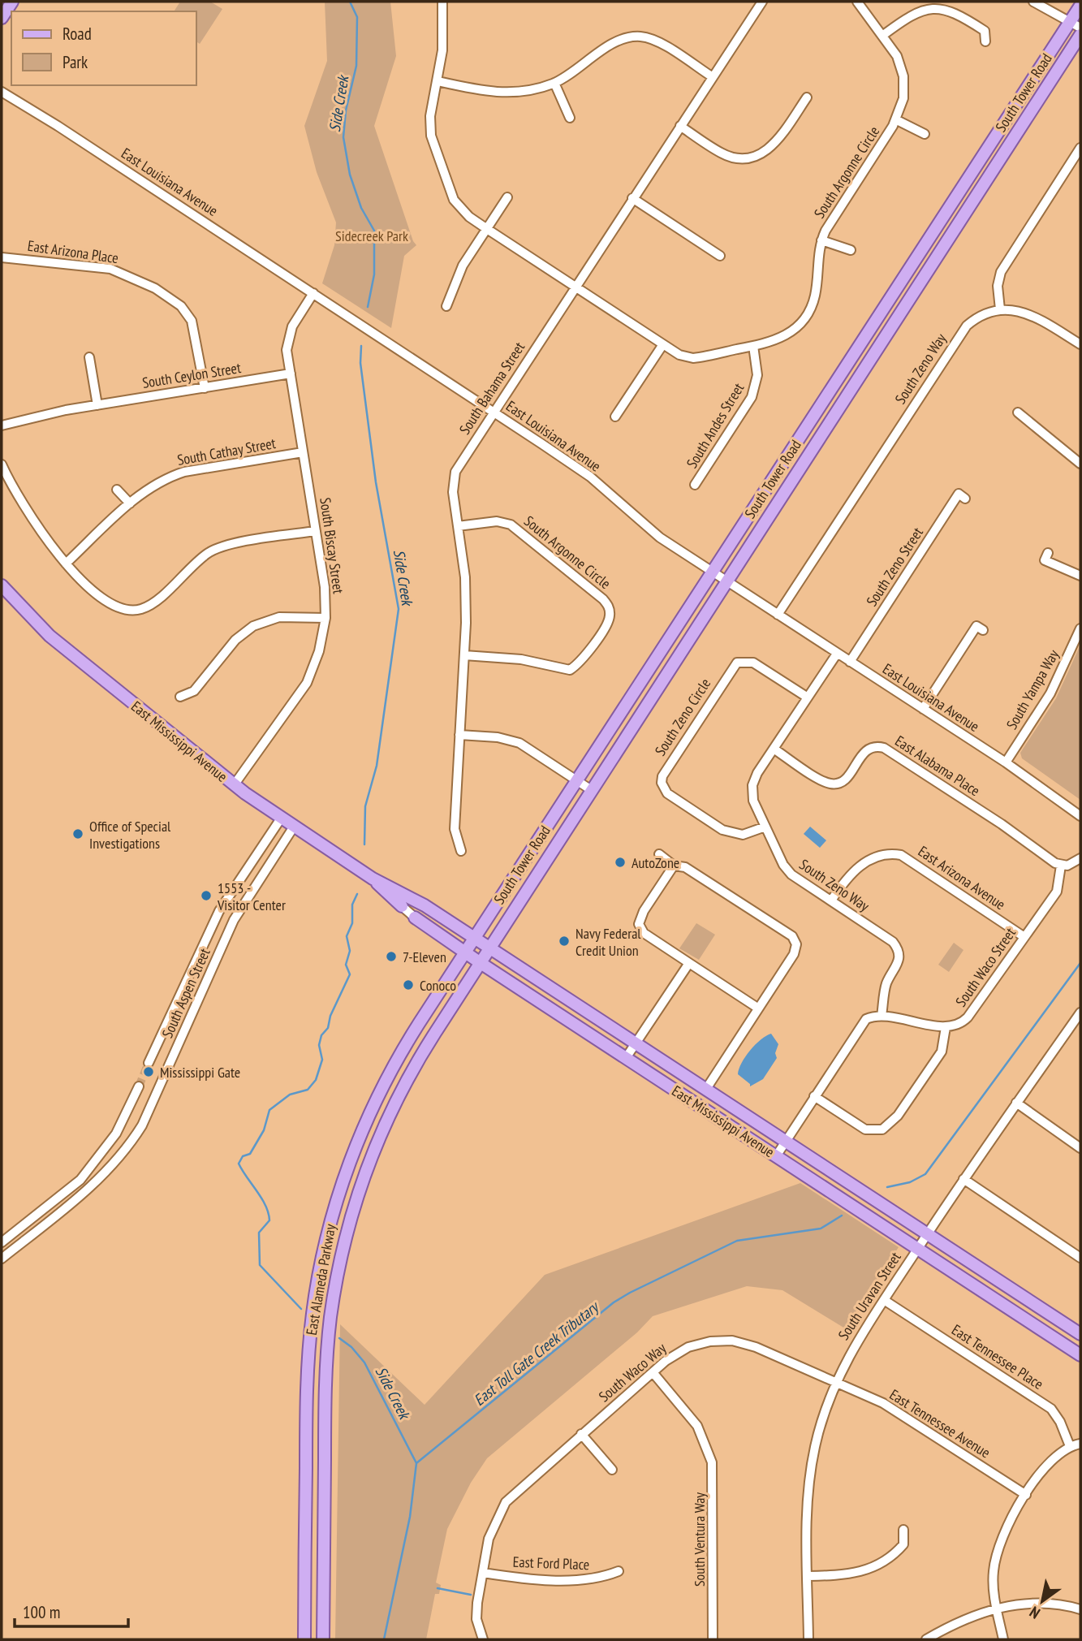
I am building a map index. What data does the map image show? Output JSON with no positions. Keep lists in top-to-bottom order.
{
  "streets": {
    "main road": ["South Tower Road", "East Mississippi Avenue", "East Alameda Parkway"],
    "street": [
      "South Argonne Circle",
      "East Louisiana Avenue",
      "East Arizona Place",
      "South Zeno Way",
      "South Ceylon Street",
      "South Bahama Street",
      "South Andes Street",
      "South Cathay Street",
      "South Biscay Street",
      "South Zeno Street",
      "South Yampa Way",
      "South Zeno Circle",
      "East Alabama Place",
      "East Arizona Avenue",
      "South Waco Street",
      "South Aspen Street",
      "South Uravan Street",
      "East Tennessee Place",
      "South Waco Way",
      "East Tennessee Avenue",
      "South Ventura Way",
      "East Ford Place"
    ]
  },
  "crossings": [
    ["South Tower Road", "East Louisiana Avenue"],
    ["South Tower Road", "East Mississippi Avenue"],
    ["South Tower Road", "East Alameda Parkway"],
    ["South Argonne Circle", "South Bahama Street"],
    ["South Argonne Circle", "South Andes Street"],
    ["East Louisiana Avenue", "South Zeno Way"],
    ["East Louisiana Avenue", "South Bahama Street"],
    ["East Louisiana Avenue", "South Biscay Street"],
    ["East Louisiana Avenue", "South Zeno Street"],
    ["East Louisiana Avenue", "South Yampa Way"],
    ["East Arizona Place", "South Ceylon Street"],
    ["South Zeno Way", "South Zeno Circle"],
    ["South Zeno Way", "East Alabama Place"],
    ["South Zeno Way", "East Arizona Avenue"],
    ["South Ceylon Street", "South Biscay Street"],
    ["South Cathay Street", "South Biscay Street"],
    ["South Biscay Street", "East Mississippi Avenue"],
    ["East Mississippi Avenue", "South Aspen Street"],
    ["East Mississippi Avenue", "East Alameda Parkway"],
    ["East Mississippi Avenue", "South Uravan Street"],
    ["East Alabama Place", "South Waco Street"],
    ["East Arizona Avenue", "South Waco Street"],
    ["South Uravan Street", "East Tennessee Place"],
    ["South Uravan Street", "South Waco Way"],
    ["South Uravan Street", "East Tennessee Avenue"],
    ["South Waco Way", "East Tennessee Avenue"],
    ["South Waco Way", "South Ventura Way"],
    ["South Waco Way", "East Ford Place"]
  ],
  "water": ["Side Creek", "East Toll Gate Creek Tributary"],
  "parks": ["Sidecreek Park"],
  "places": [
    "Office of Special Investigations",
    "AutoZone",
    "1553 - Visitor Center",
    "Navy Federal Credit Union",
    "7-Eleven",
    "Conoco",
    "Mississippi Gate"
  ],
  "legend": ["Road", "Park"],
  "scale_bar": "100 m",
  "north": "bottom left"
}
